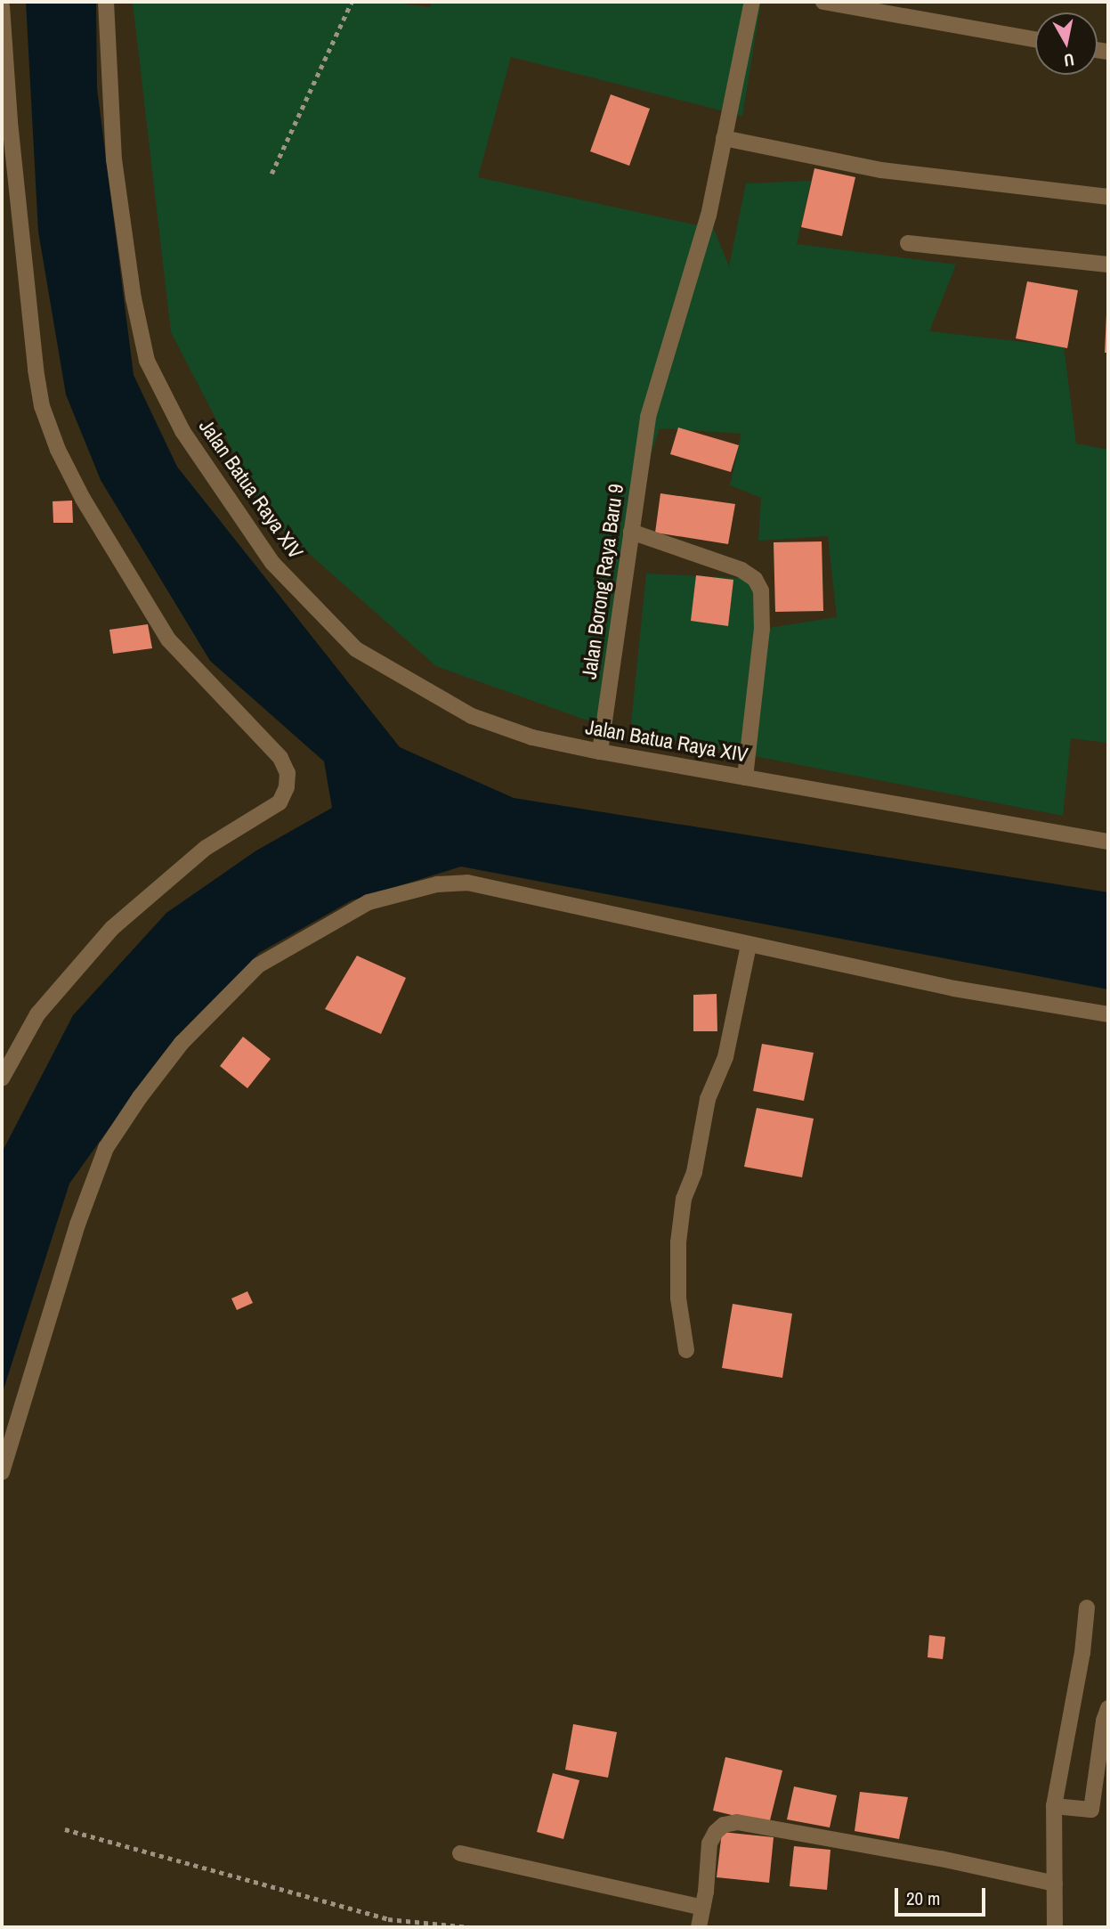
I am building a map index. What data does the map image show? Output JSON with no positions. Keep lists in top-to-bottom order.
{
  "streets": {
    "street": ["Jalan Batua Raya XIV", "Jalan Borong Raya Baru 9"]
  },
  "crossings": [
    ["Jalan Batua Raya XIV", "Jalan Borong Raya Baru 9"]
  ],
  "scale_bar": "20 m",
  "north": "bottom"
}
